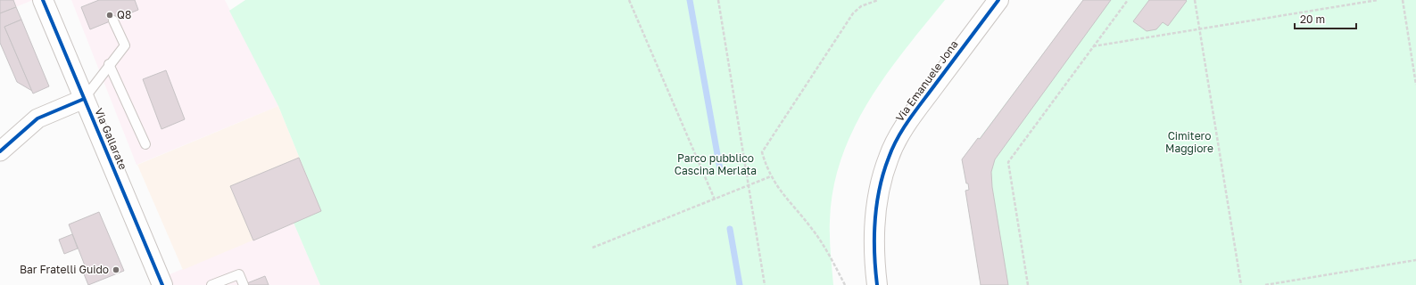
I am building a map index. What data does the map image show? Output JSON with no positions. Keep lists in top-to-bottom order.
{
  "streets": {
    "street": ["Via Emanuele Jona", "Via Gallarate"]
  },
  "parks": ["Cimitero Maggiore", "Parco pubblico Cascina Merlata"],
  "places": ["Q8", "Bar Fratelli Guido"],
  "scale_bar": "20 m"
}
